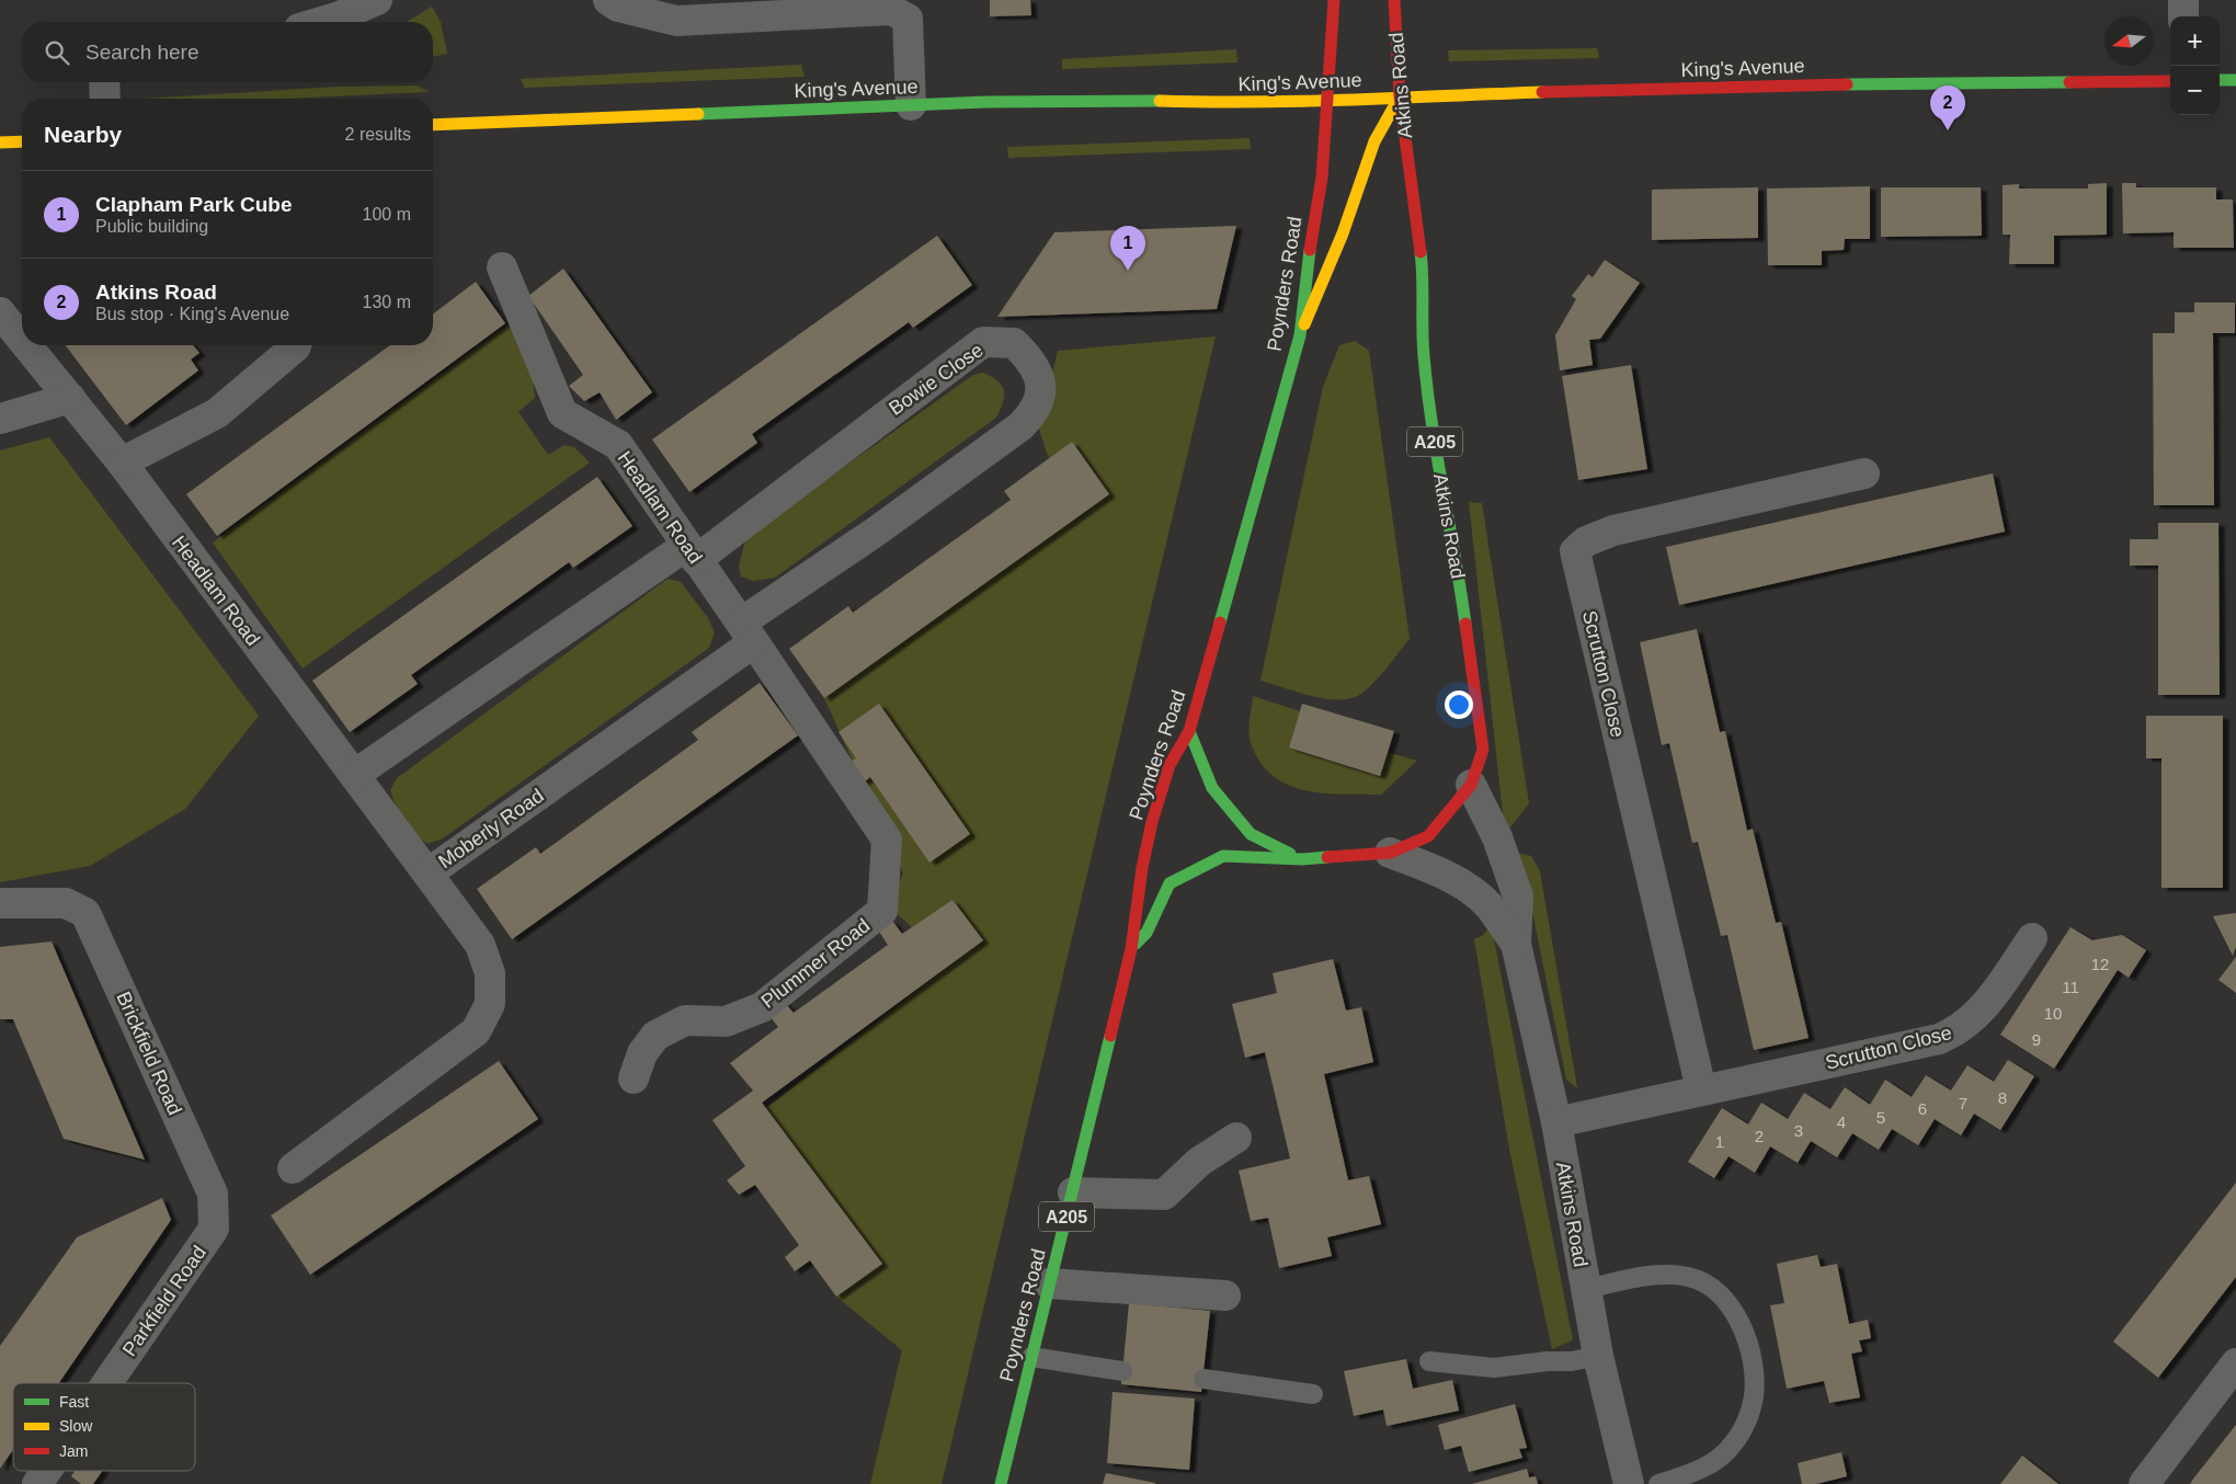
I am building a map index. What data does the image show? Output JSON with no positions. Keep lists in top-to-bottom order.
{
  "streets": {
    "main road": [
      "King's Avenue",
      "Atkins Road",
      "Poynders Road",
      "A205"
    ],
    "street": [
      "Bowie Close",
      "Headlam Road",
      "Scrutton Close",
      "Moberly Road",
      "Plummer Road",
      "Brickfield Road",
      "Parkfield Road"
    ]
  },
  "crossings": [
    ["King's Avenue", "Atkins Road"],
    ["King's Avenue", "Poynders Road"],
    ["King's Avenue", "A205"],
    ["Atkins Road", "A205"],
    ["Atkins Road", "Scrutton Close"],
    ["Poynders Road", "A205"],
    ["Bowie Close", "Headlam Road"],
    ["Bowie Close", "Moberly Road"],
    ["Bowie Close", "Plummer Road"],
    ["Headlam Road", "Moberly Road"],
    ["Headlam Road", "Plummer Road"],
    ["Moberly Road", "Plummer Road"],
    ["Brickfield Road", "Parkfield Road"]
  ],
  "house_numbers": [
    "12",
    "11",
    "10",
    "9",
    "8",
    "7",
    "6",
    "5",
    "4",
    "3",
    "2",
    "1"
  ],
  "legend": ["Fast", "Slow", "Jam"],
  "north": "left",
  "page": {
    "map_buttons": ["+", "−"],
    "search": "Search here",
    "pins": ["2", "1"],
    "heading": ["Nearby", "2 results"],
    "list": [
      {
        "mark": "1",
        "name": "Clapham Park Cube",
        "note": "Public building",
        "value": "100 m"
      },
      {
        "mark": "2",
        "name": "Atkins Road",
        "note": "Bus stop · King's Avenue",
        "value": "130 m"
      }
    ]
  }
}
